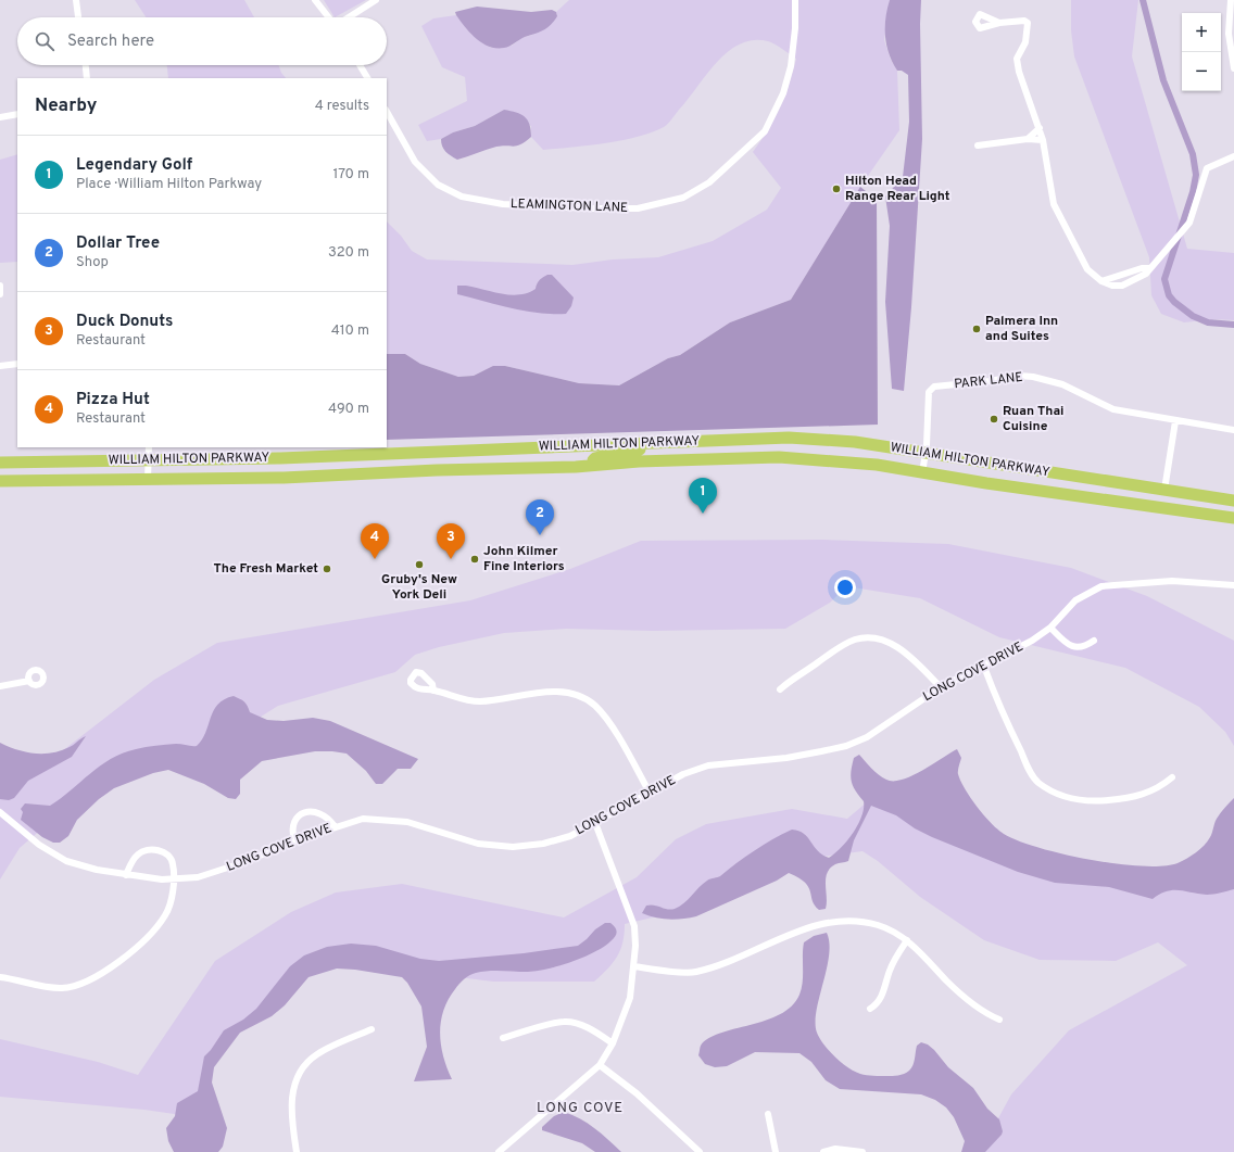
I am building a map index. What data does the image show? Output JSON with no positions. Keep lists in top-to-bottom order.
{
  "streets": {
    "highway": ["WILLIAM HILTON PARKWAY"],
    "street": ["LEAMINGTON LANE", "PARK LANE", "LONG COVE DRIVE"]
  },
  "crossings": [
    ["PARK LANE", "WILLIAM HILTON PARKWAY"]
  ],
  "districts": ["LONG COVE"],
  "places": [
    "Hilton Head Range Rear Light",
    "Palmera Inn and Suites",
    "Ruan Thai Cuisine",
    "John Kilmer Fine Interiors",
    "Gruby's New York Deli",
    "The Fresh Market"
  ],
  "page": {
    "map_buttons": ["+", "−"],
    "search": "Search here",
    "heading": ["Nearby", "4 results"],
    "list": [
      {
        "mark": "1",
        "name": "Legendary Golf",
        "note": "Place · William Hilton Parkway",
        "value": "170 m"
      },
      {
        "mark": "2",
        "name": "Dollar Tree",
        "note": "Shop",
        "value": "320 m"
      },
      {
        "mark": "3",
        "name": "Duck Donuts",
        "note": "Restaurant",
        "value": "410 m"
      },
      {
        "mark": "4",
        "name": "Pizza Hut",
        "note": "Restaurant",
        "value": "490 m"
      }
    ],
    "pins": [
      "1",
      "2",
      "3",
      "4"
    ]
  }
}
